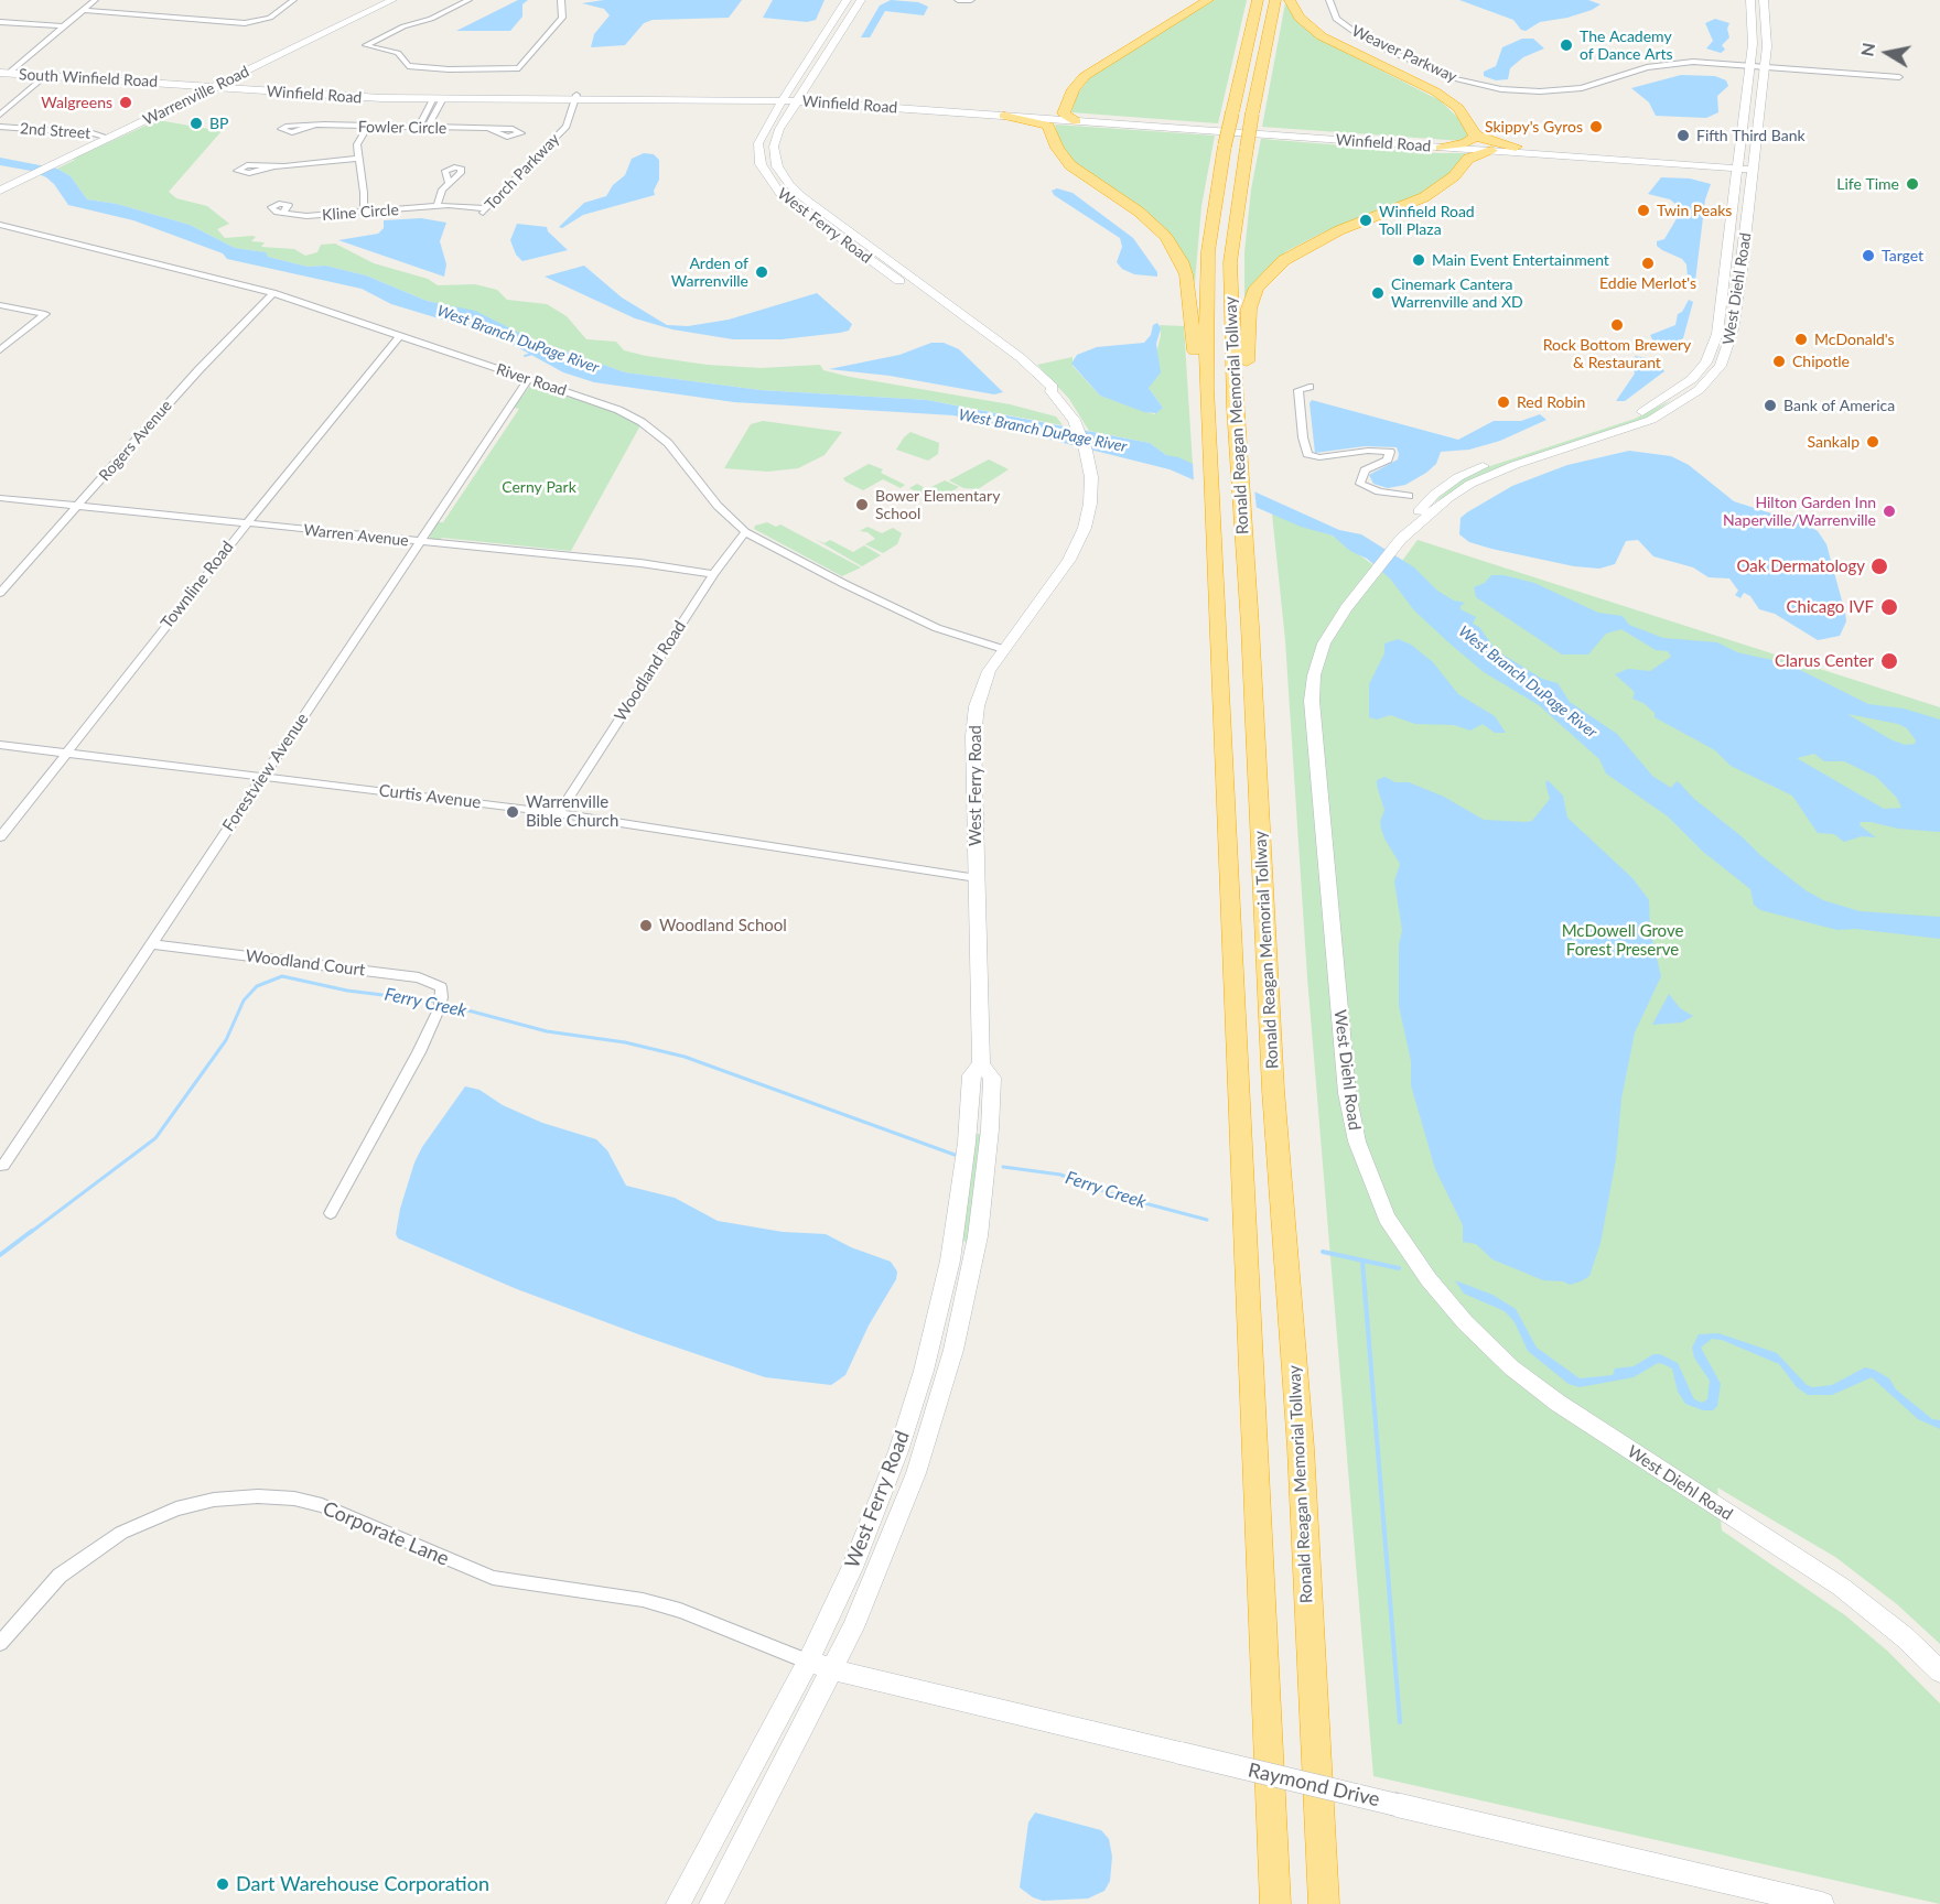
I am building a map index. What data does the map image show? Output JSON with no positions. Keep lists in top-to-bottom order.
{
  "streets": {
    "highway": ["Ronald Reagan Memorial Tollway"],
    "main road": [
      "South Winfield Road",
      "Winfield Road",
      "Warrenville Road",
      "West Ferry Road",
      "West Diehl Road",
      "Raymond Drive"
    ],
    "street": [
      "Weaver Parkway",
      "Fowler Circle",
      "2nd Street",
      "Torch Parkway",
      "Kline Circle",
      "River Road",
      "Rogers Avenue",
      "Warren Avenue",
      "Townline Road",
      "Woodland Road",
      "Forestview Avenue",
      "Curtis Avenue",
      "Woodland Court",
      "Corporate Lane"
    ]
  },
  "crossings": [
    ["Weaver Parkway", "West Diehl Road"],
    ["South Winfield Road", "Winfield Road"],
    ["South Winfield Road", "Warrenville Road"],
    ["Winfield Road", "Warrenville Road"],
    ["Winfield Road", "Torch Parkway"],
    ["Winfield Road", "West Ferry Road"],
    ["Winfield Road", "West Diehl Road"],
    ["Warrenville Road", "2nd Street"],
    ["Torch Parkway", "Kline Circle"],
    ["West Ferry Road", "River Road"],
    ["West Ferry Road", "Curtis Avenue"],
    ["West Ferry Road", "Corporate Lane"],
    ["West Ferry Road", "Raymond Drive"],
    ["River Road", "Rogers Avenue"],
    ["River Road", "Townline Road"],
    ["River Road", "Woodland Road"],
    ["River Road", "Forestview Avenue"],
    ["Rogers Avenue", "Warren Avenue"],
    ["Warren Avenue", "Townline Road"],
    ["Warren Avenue", "Woodland Road"],
    ["Warren Avenue", "Forestview Avenue"],
    ["Townline Road", "Curtis Avenue"],
    ["Woodland Road", "Curtis Avenue"],
    ["Forestview Avenue", "Curtis Avenue"],
    ["Forestview Avenue", "Woodland Court"],
    ["Corporate Lane", "Raymond Drive"]
  ],
  "water": ["West Branch DuPage River", "Ferry Creek"],
  "parks": ["Cerny Park", "McDowell Grove Forest Preserve"],
  "places": [
    "The Academy of Dance Arts",
    "Walgreens",
    "BP",
    "Skippy's Gyros",
    "Fifth Third Bank",
    "Life Time",
    "Twin Peaks",
    "Winfield Road Toll Plaza",
    "Target",
    "Main Event Entertainment",
    "Eddie Merlot's",
    "Arden of Warrenville",
    "Cinemark Cantera Warrenville and XD",
    "Rock Bottom Brewery & Restaurant",
    "McDonald's",
    "Chipotle",
    "Red Robin",
    "Bank of America",
    "Sankalp",
    "Bower Elementary School",
    "Hilton Garden Inn Naperville/Warrenville",
    "Oak Dermatology",
    "Chicago IVF",
    "Clarus Center",
    "Warrenville Bible Church",
    "Woodland School",
    "Dart Warehouse Corporation"
  ],
  "north": "left"
}
